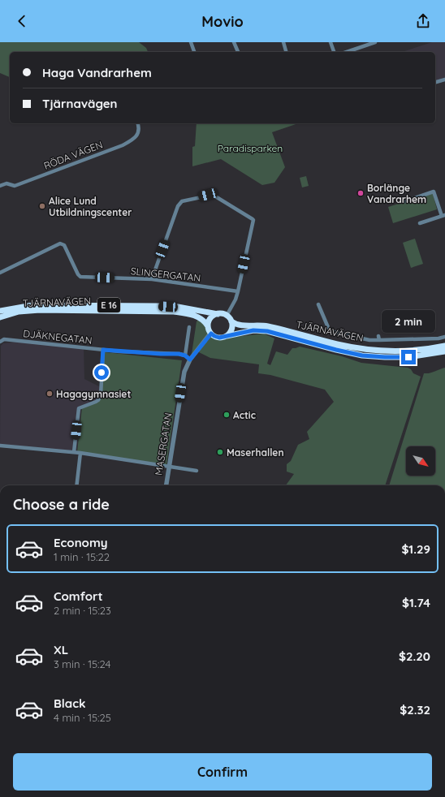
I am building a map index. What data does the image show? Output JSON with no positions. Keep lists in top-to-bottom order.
{
  "streets": {
    "highway": ["TJÄRNAVÄGEN", "E 16"],
    "street": [
      "RÖDA VÄGEN",
      "SLINGERGATAN",
      "DJÄKNEGATAN",
      "MASERGATAN"
    ]
  },
  "crossings": [
    ["TJÄRNAVÄGEN", "MASERGATAN"]
  ],
  "parks": ["Paradisparken"],
  "places": [
    "Borlänge Vandrarhem",
    "Alice Lund Utbildningscenter",
    "Hagagymnasiet",
    "Actic",
    "Maserhallen"
  ],
  "north": "bottom right",
  "page": {
    "header": "Movio",
    "banner": ["Haga Vandrarhem", "Tjärnavägen"],
    "bubble": "2 min",
    "heading": "Choose a ride",
    "list": [
      {
        "name": "Economy",
        "note": "1 min · 15:22",
        "value": "$1.29"
      },
      {
        "name": "Comfort",
        "note": "2 min · 15:23",
        "value": "$1.74"
      },
      {
        "name": "XL",
        "note": "3 min · 15:24",
        "value": "$2.20"
      },
      {
        "name": "Black",
        "note": "4 min · 15:25",
        "value": "$2.32"
      }
    ],
    "buttons": "Confirm"
  }
}
